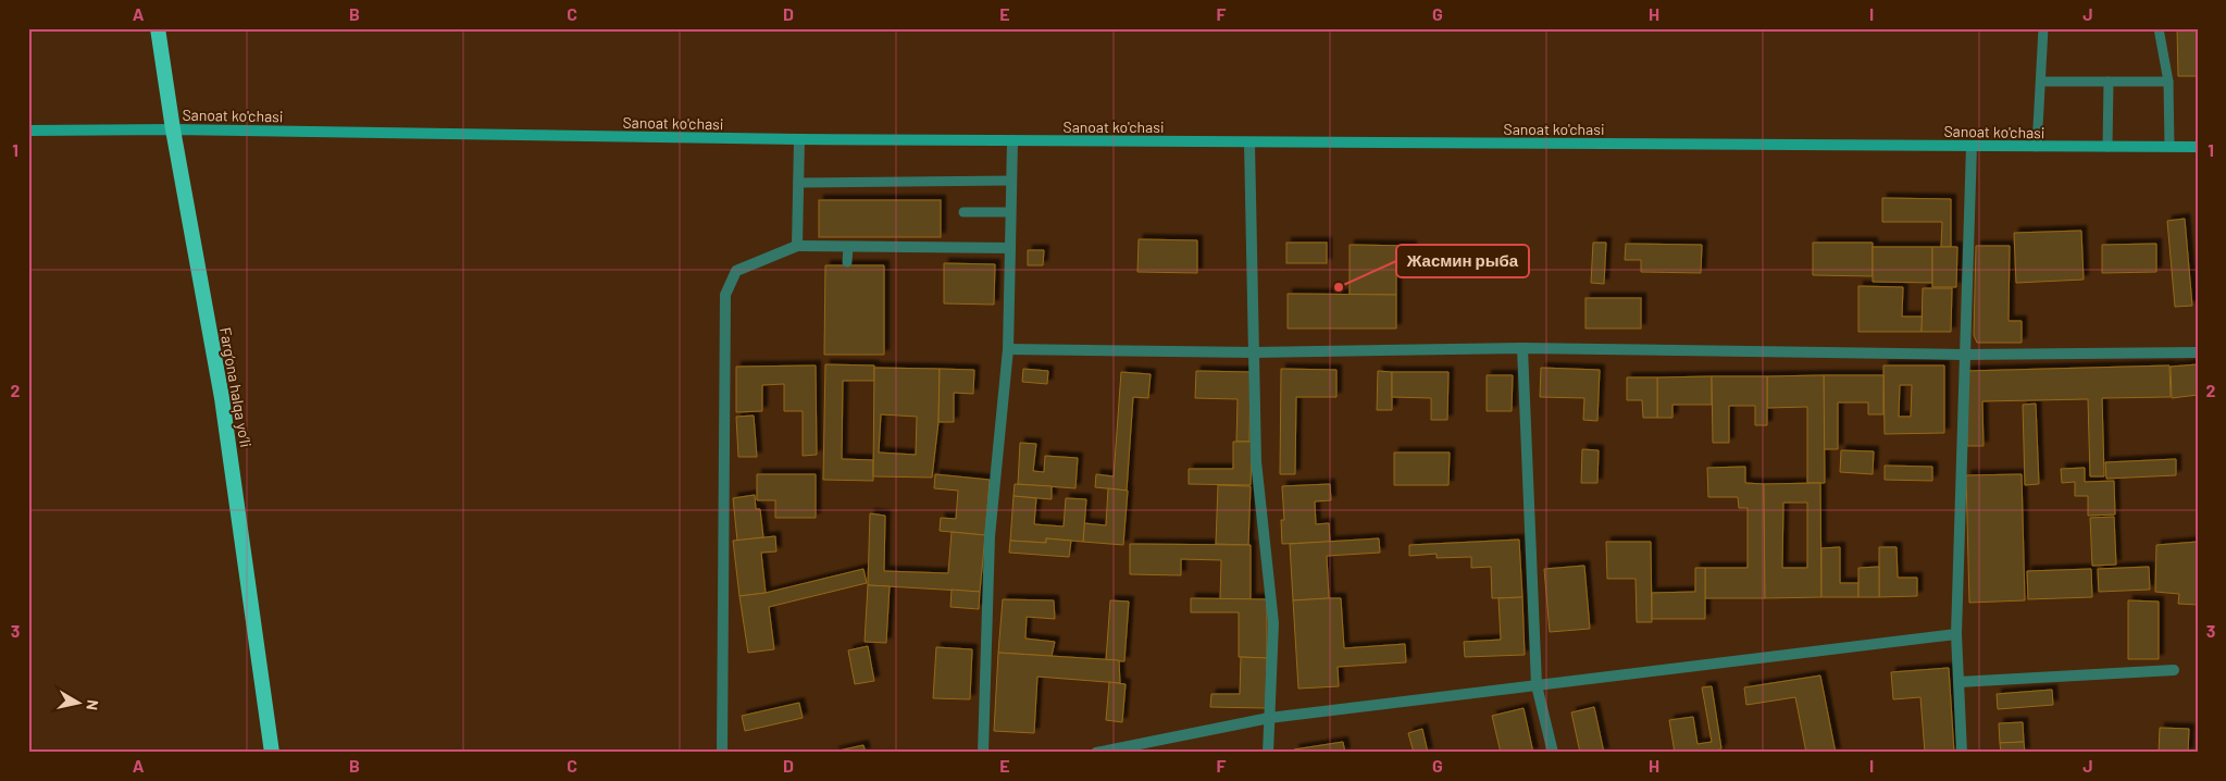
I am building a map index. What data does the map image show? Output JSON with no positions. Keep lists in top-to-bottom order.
{
  "streets": {
    "highway": ["Farg‘ona halqa yo‘li"],
    "main road": ["Sanoat ko'chasi"]
  },
  "crossings": [
    ["Sanoat ko'chasi", "Farg‘ona halqa yo‘li"]
  ],
  "places": ["Жасмин рыба"],
  "north": "right",
  "grid": {
    "columns": [
      "A",
      "B",
      "C",
      "D",
      "E",
      "F",
      "G",
      "H",
      "I",
      "J"
    ],
    "rows": ["1", "2", "3"]
  }
}
